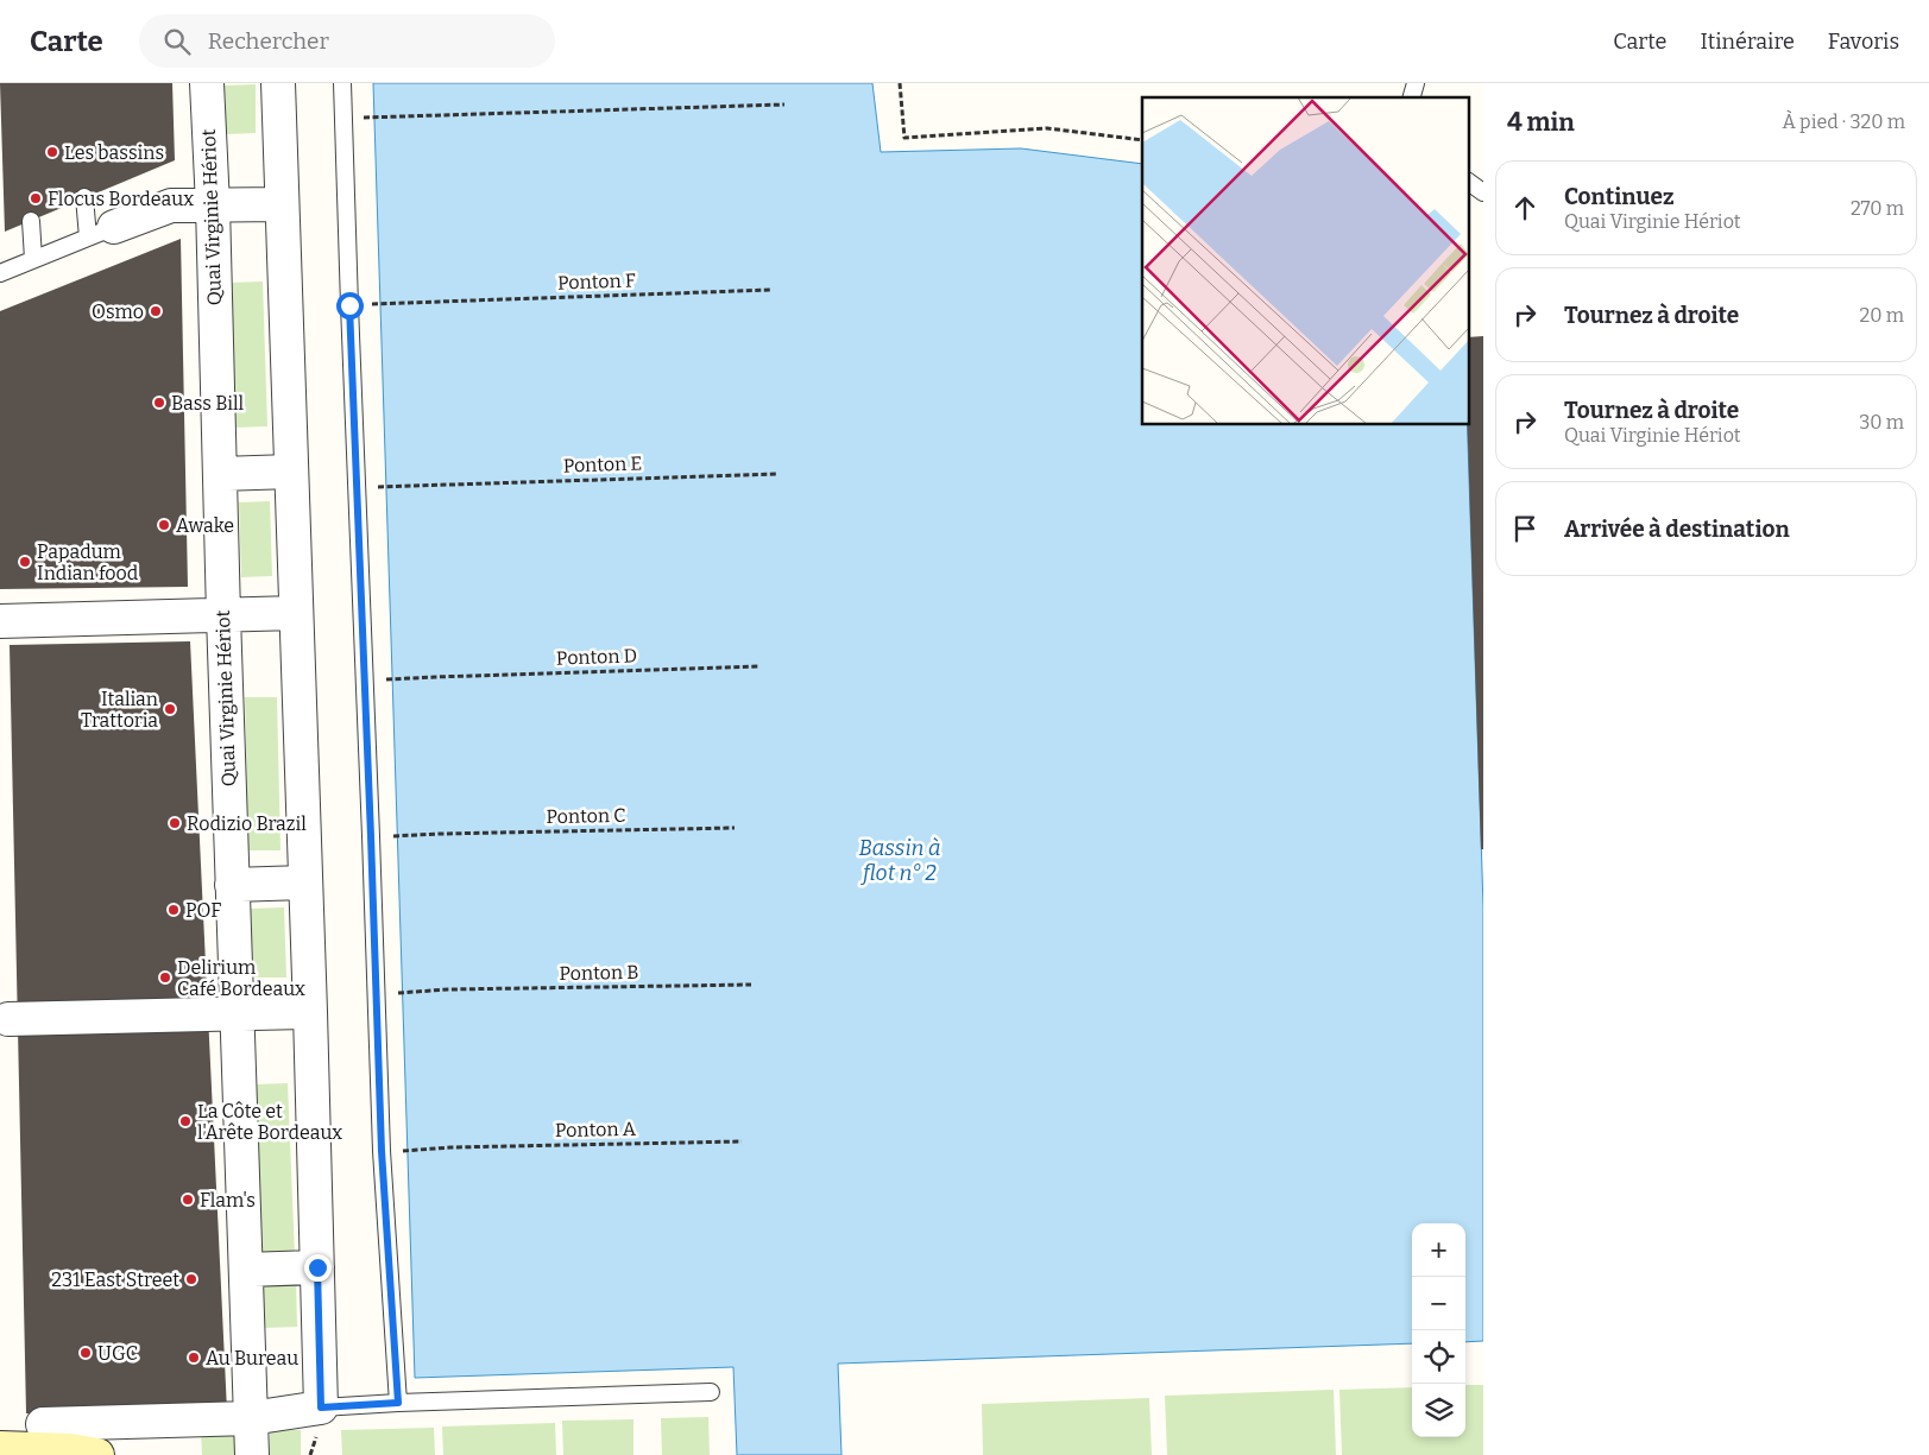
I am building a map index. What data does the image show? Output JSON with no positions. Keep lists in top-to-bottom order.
{
  "streets": {
    "street": ["Quai Virginie Hériot"],
    "path": [
      "Ponton F",
      "Ponton E",
      "Ponton D",
      "Ponton C",
      "Ponton B",
      "Ponton A"
    ]
  },
  "water": ["Bassin à flot n° 2"],
  "places": [
    "Les bassins",
    "Flocus Bordeaux",
    "Osmo",
    "Bass Bill",
    "Awake",
    "Papadum Indian food",
    "Italian Trattoria",
    "Rodizio Brazil",
    "POF",
    "Delirium Café Bordeaux",
    "La Côte et l'Arête Bordeaux",
    "Flam's",
    "231 East Street",
    "UGC",
    "Au Bureau"
  ],
  "page": {
    "header": "Carte",
    "search": "Rechercher",
    "nav": ["Carte", "Itinéraire", "Favoris"],
    "heading": ["4 min", "À pied · 320 m"],
    "list": [
      ["Continuez", "Quai Virginie Hériot", "270 m"],
      ["Tournez à droite", "20 m"],
      ["Tournez à droite", "Quai Virginie Hériot", "30 m"],
      "Arrivée à destination"
    ],
    "map_buttons": ["+", "−"]
  }
}
